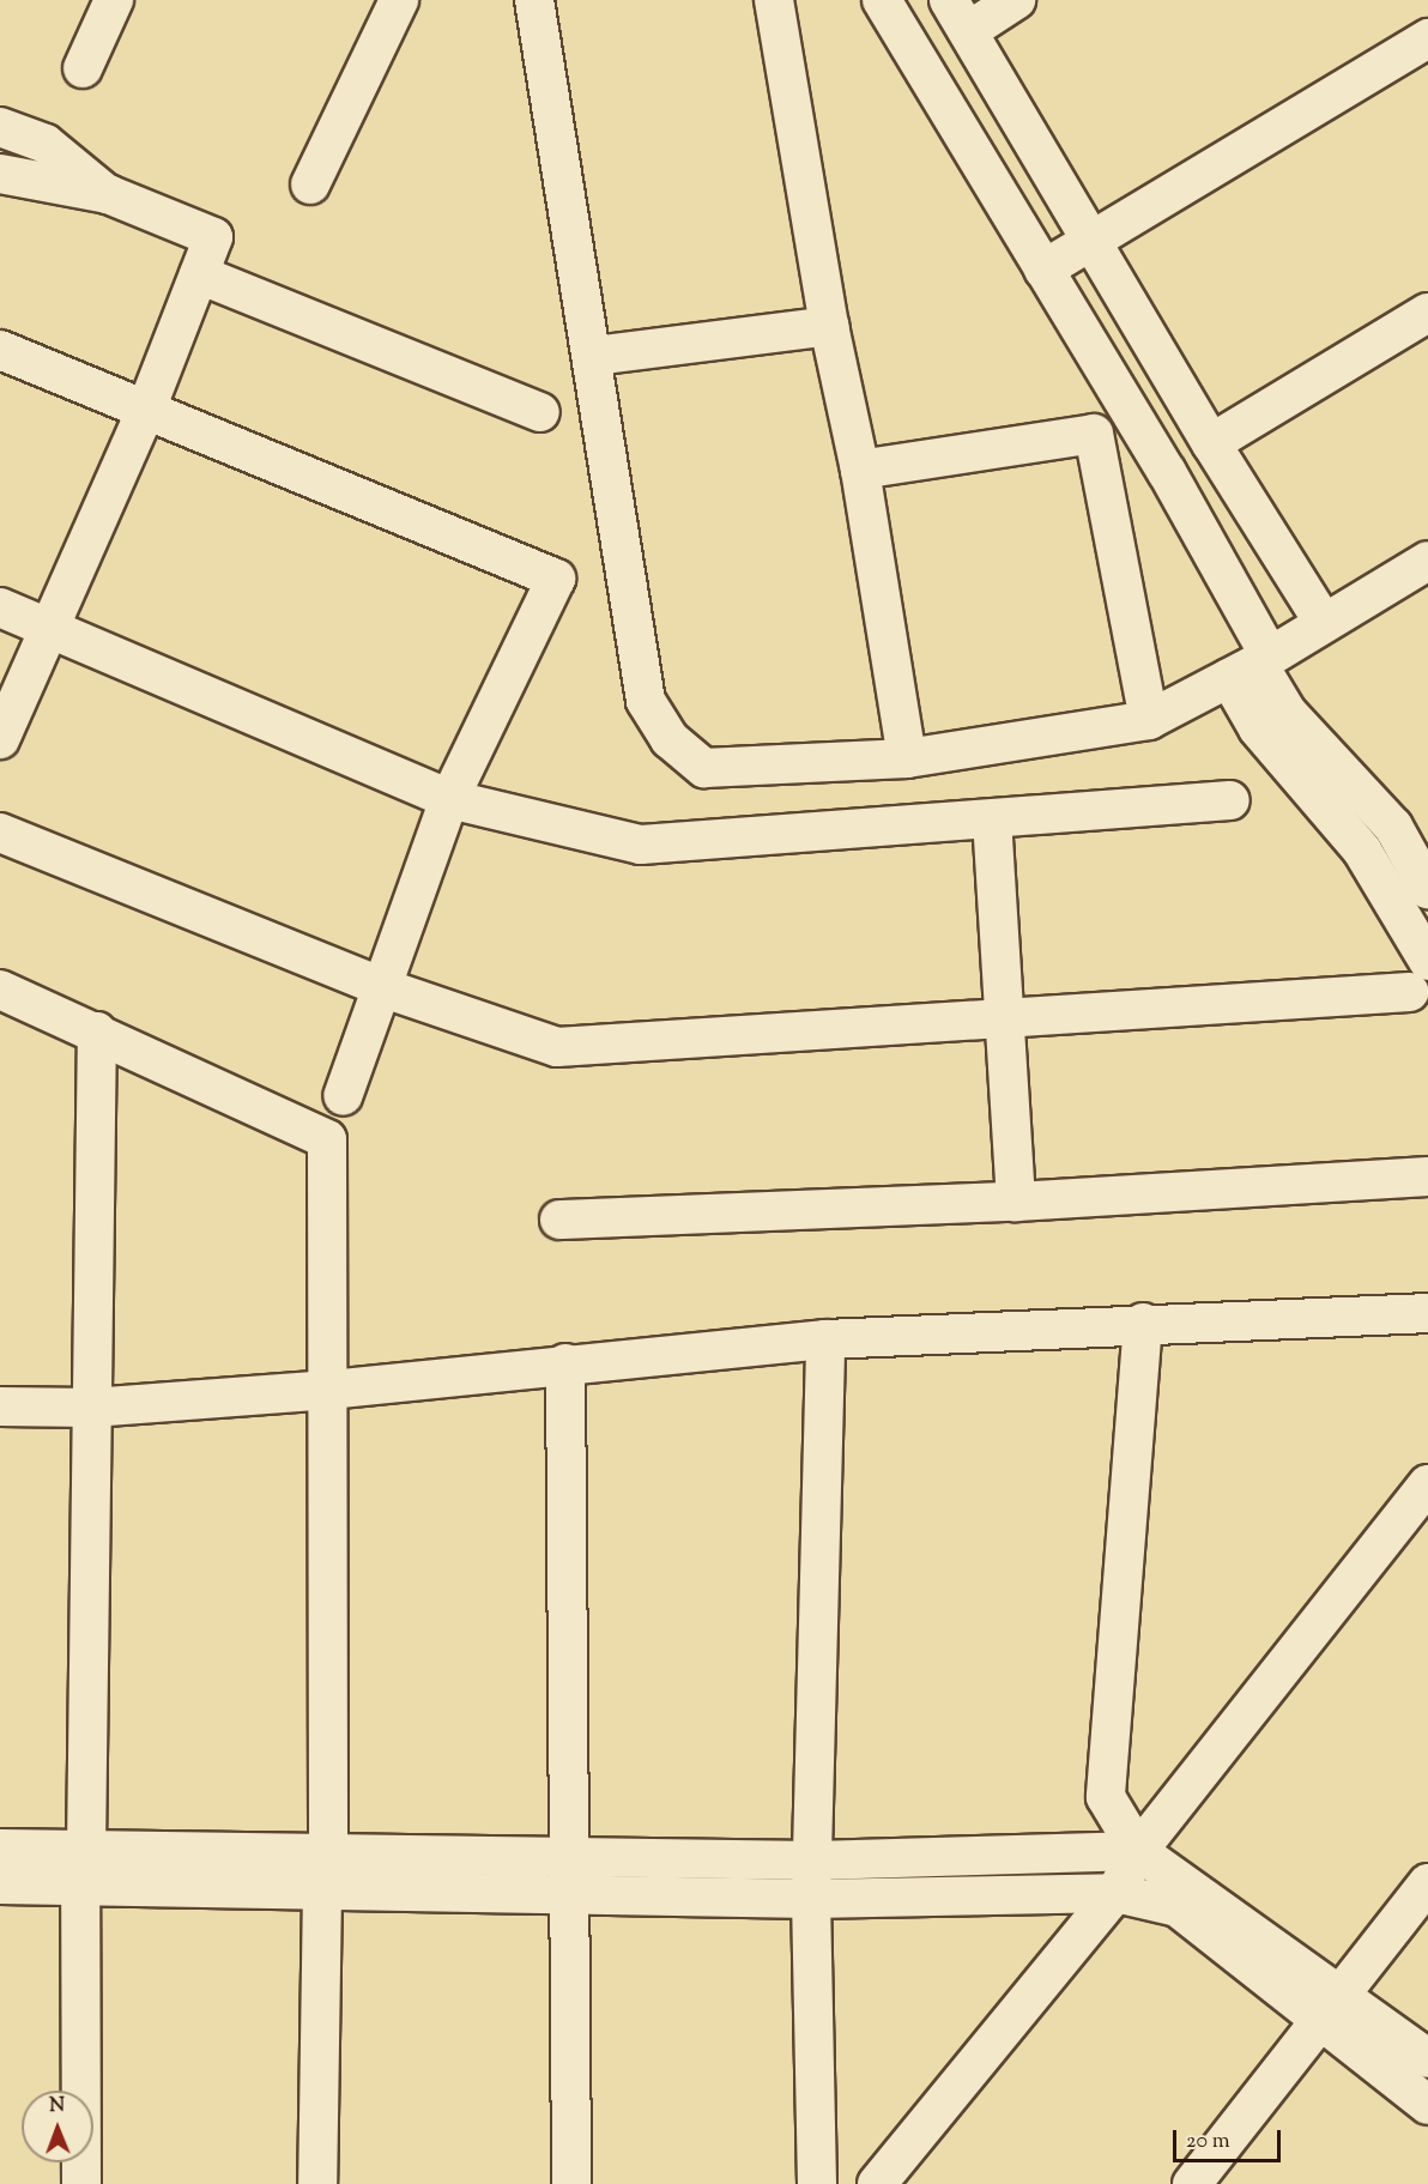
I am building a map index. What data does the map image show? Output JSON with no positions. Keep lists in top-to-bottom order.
{
  "scale_bar": "20 m",
  "north": "top"
}
